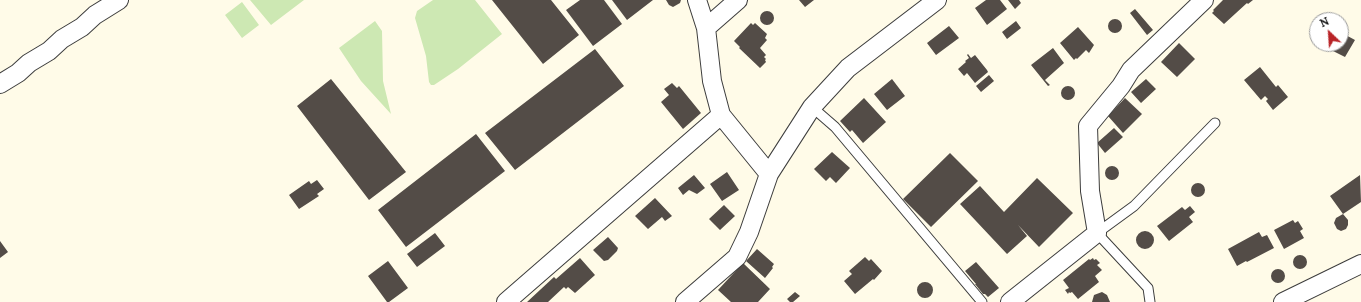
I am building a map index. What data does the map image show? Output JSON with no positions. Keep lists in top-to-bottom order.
{
  "north": "top left"
}
